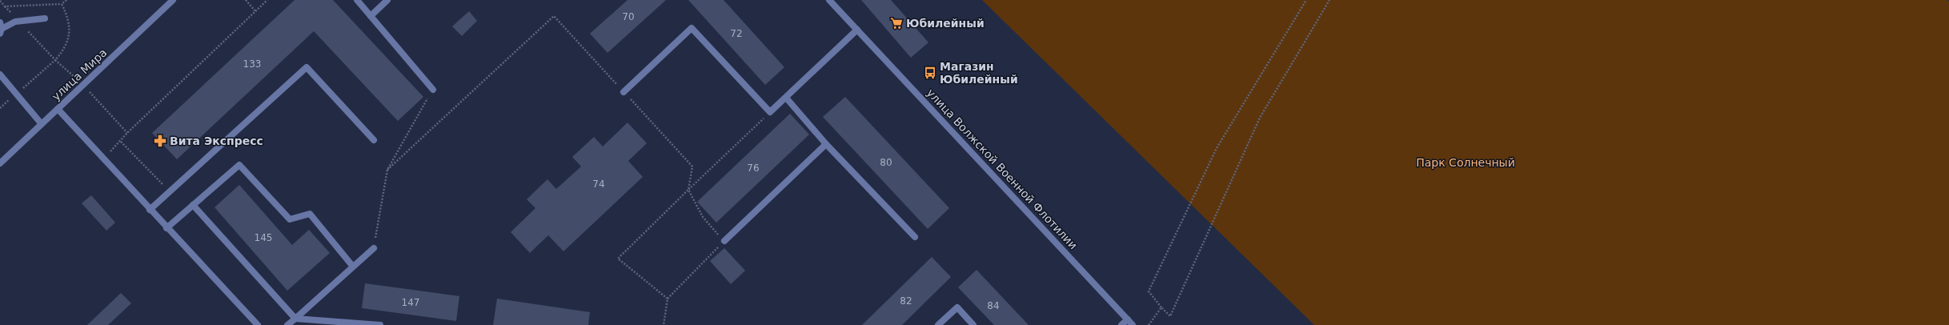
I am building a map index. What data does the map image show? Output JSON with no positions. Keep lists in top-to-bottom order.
{
  "streets": {
    "street": ["улица Мира", "улица Волжской Военной Флотилии"]
  },
  "parks": ["Парк Солнечный"],
  "places": {
    "supermarket": ["Юбилейный"],
    "bus stop": ["Магазин Юбилейный"],
    "pharmacy": ["Вита Экспресс"]
  },
  "house_numbers": [
    "70",
    "72",
    "133",
    "80",
    "76",
    "74",
    "145",
    "82",
    "147",
    "84"
  ]
}
